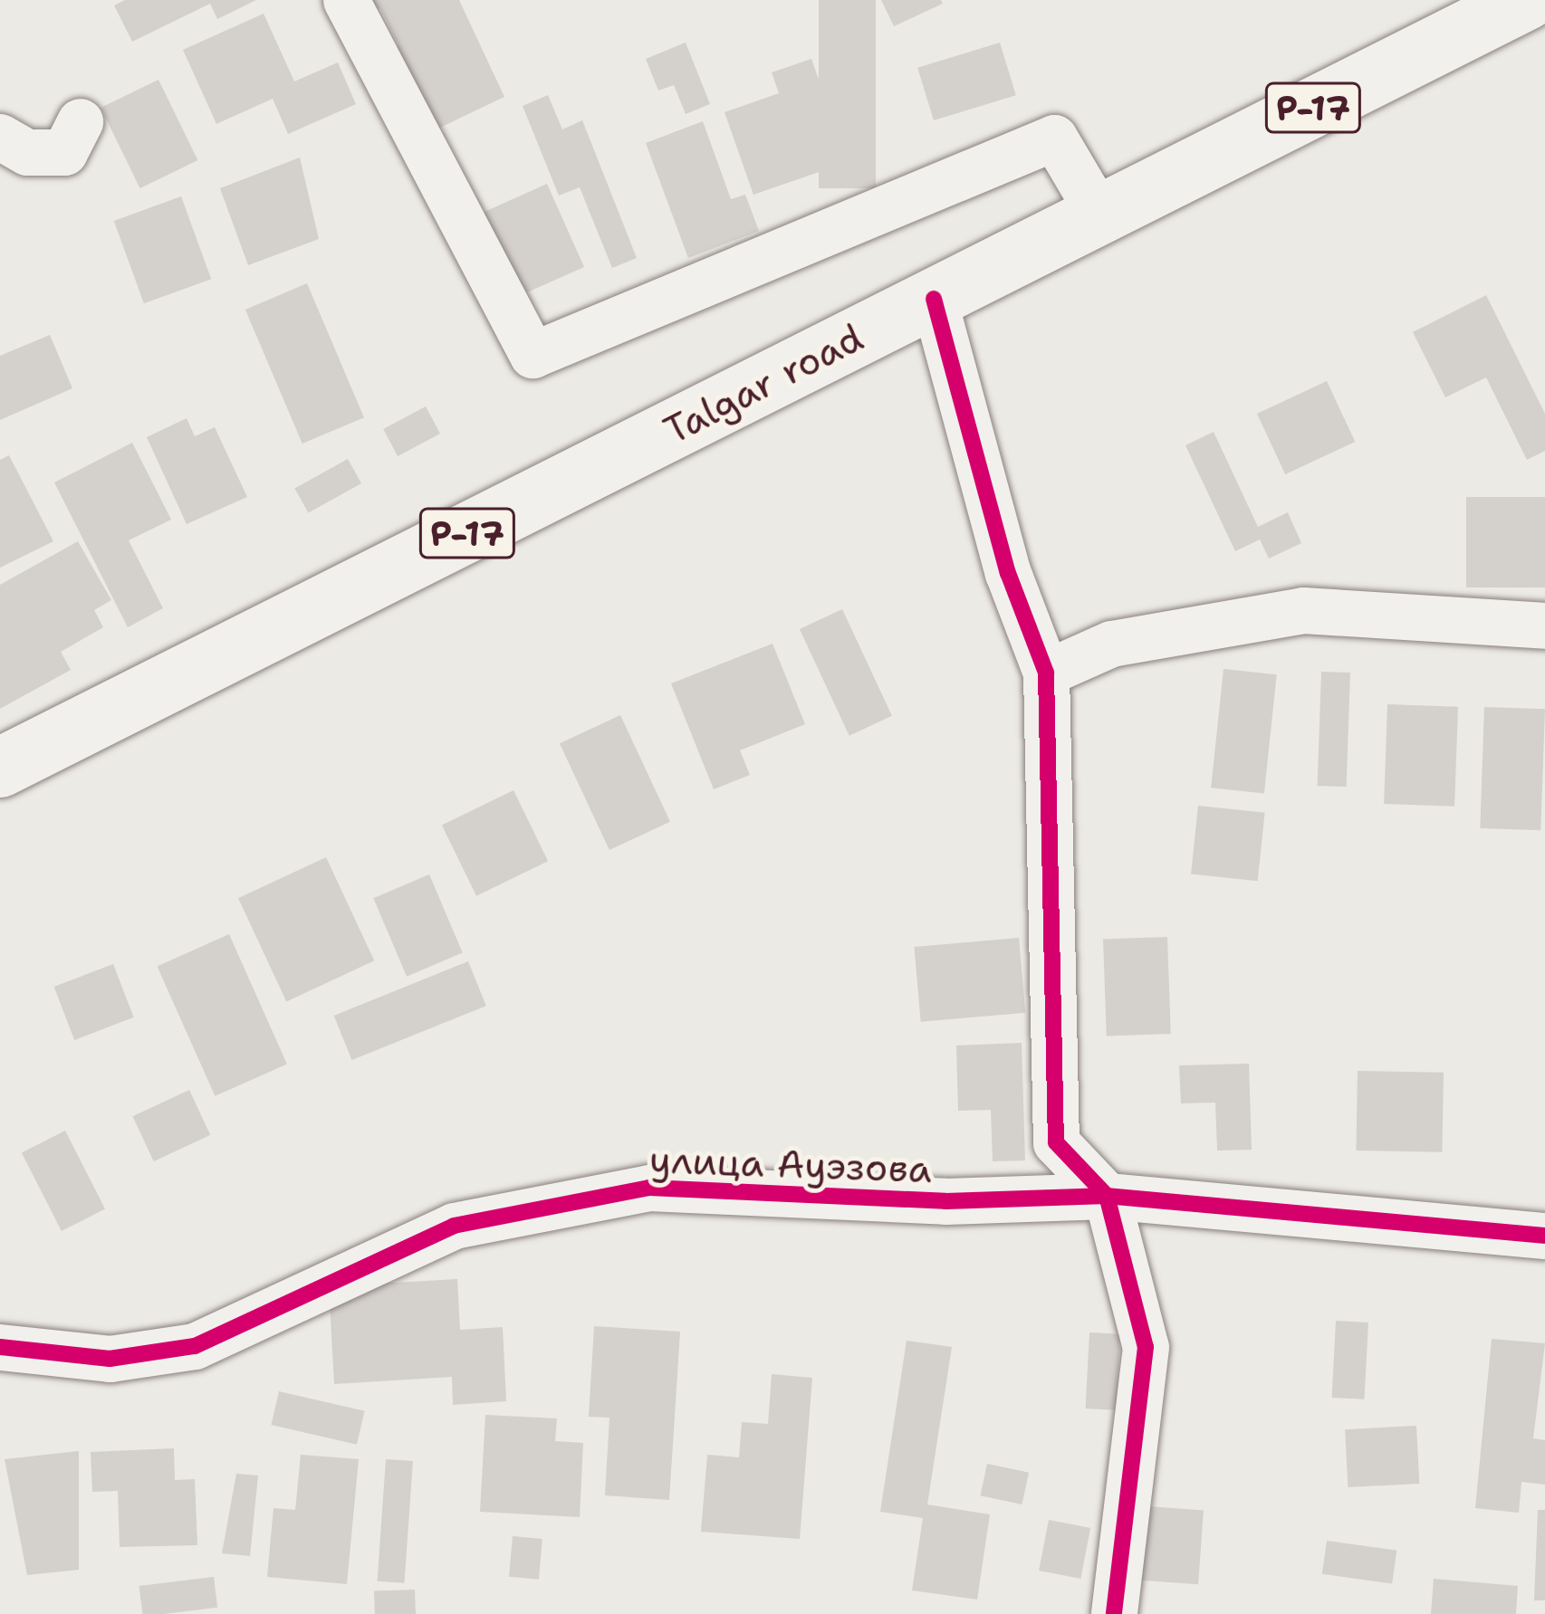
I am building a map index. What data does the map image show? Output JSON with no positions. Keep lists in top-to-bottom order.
{
  "streets": {
    "main road": ["P-17", "Talgar road"],
    "street": ["улица Ауэзова"]
  }
}
